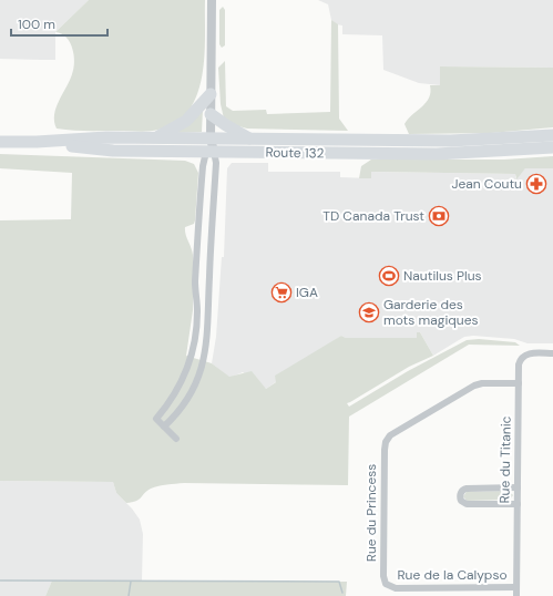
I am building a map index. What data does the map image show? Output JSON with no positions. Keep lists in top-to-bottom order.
{
  "streets": {
    "highway": ["Route 132"],
    "street": ["Rue du Titanic", "Rue du Princess", "Rue de la Calypso"]
  },
  "crossings": [
    ["Rue du Titanic", "Rue du Princess"],
    ["Rue du Titanic", "Rue de la Calypso"],
    ["Rue du Princess", "Rue de la Calypso"]
  ],
  "places": {
    "pharmacy": ["Jean Coutu"],
    "bank": ["TD Canada Trust"],
    "sports": ["Nautilus Plus"],
    "supermarket": ["IGA"],
    "school or university": ["Garderie des mots magiques"]
  },
  "scale_bar": "100 m"
}
